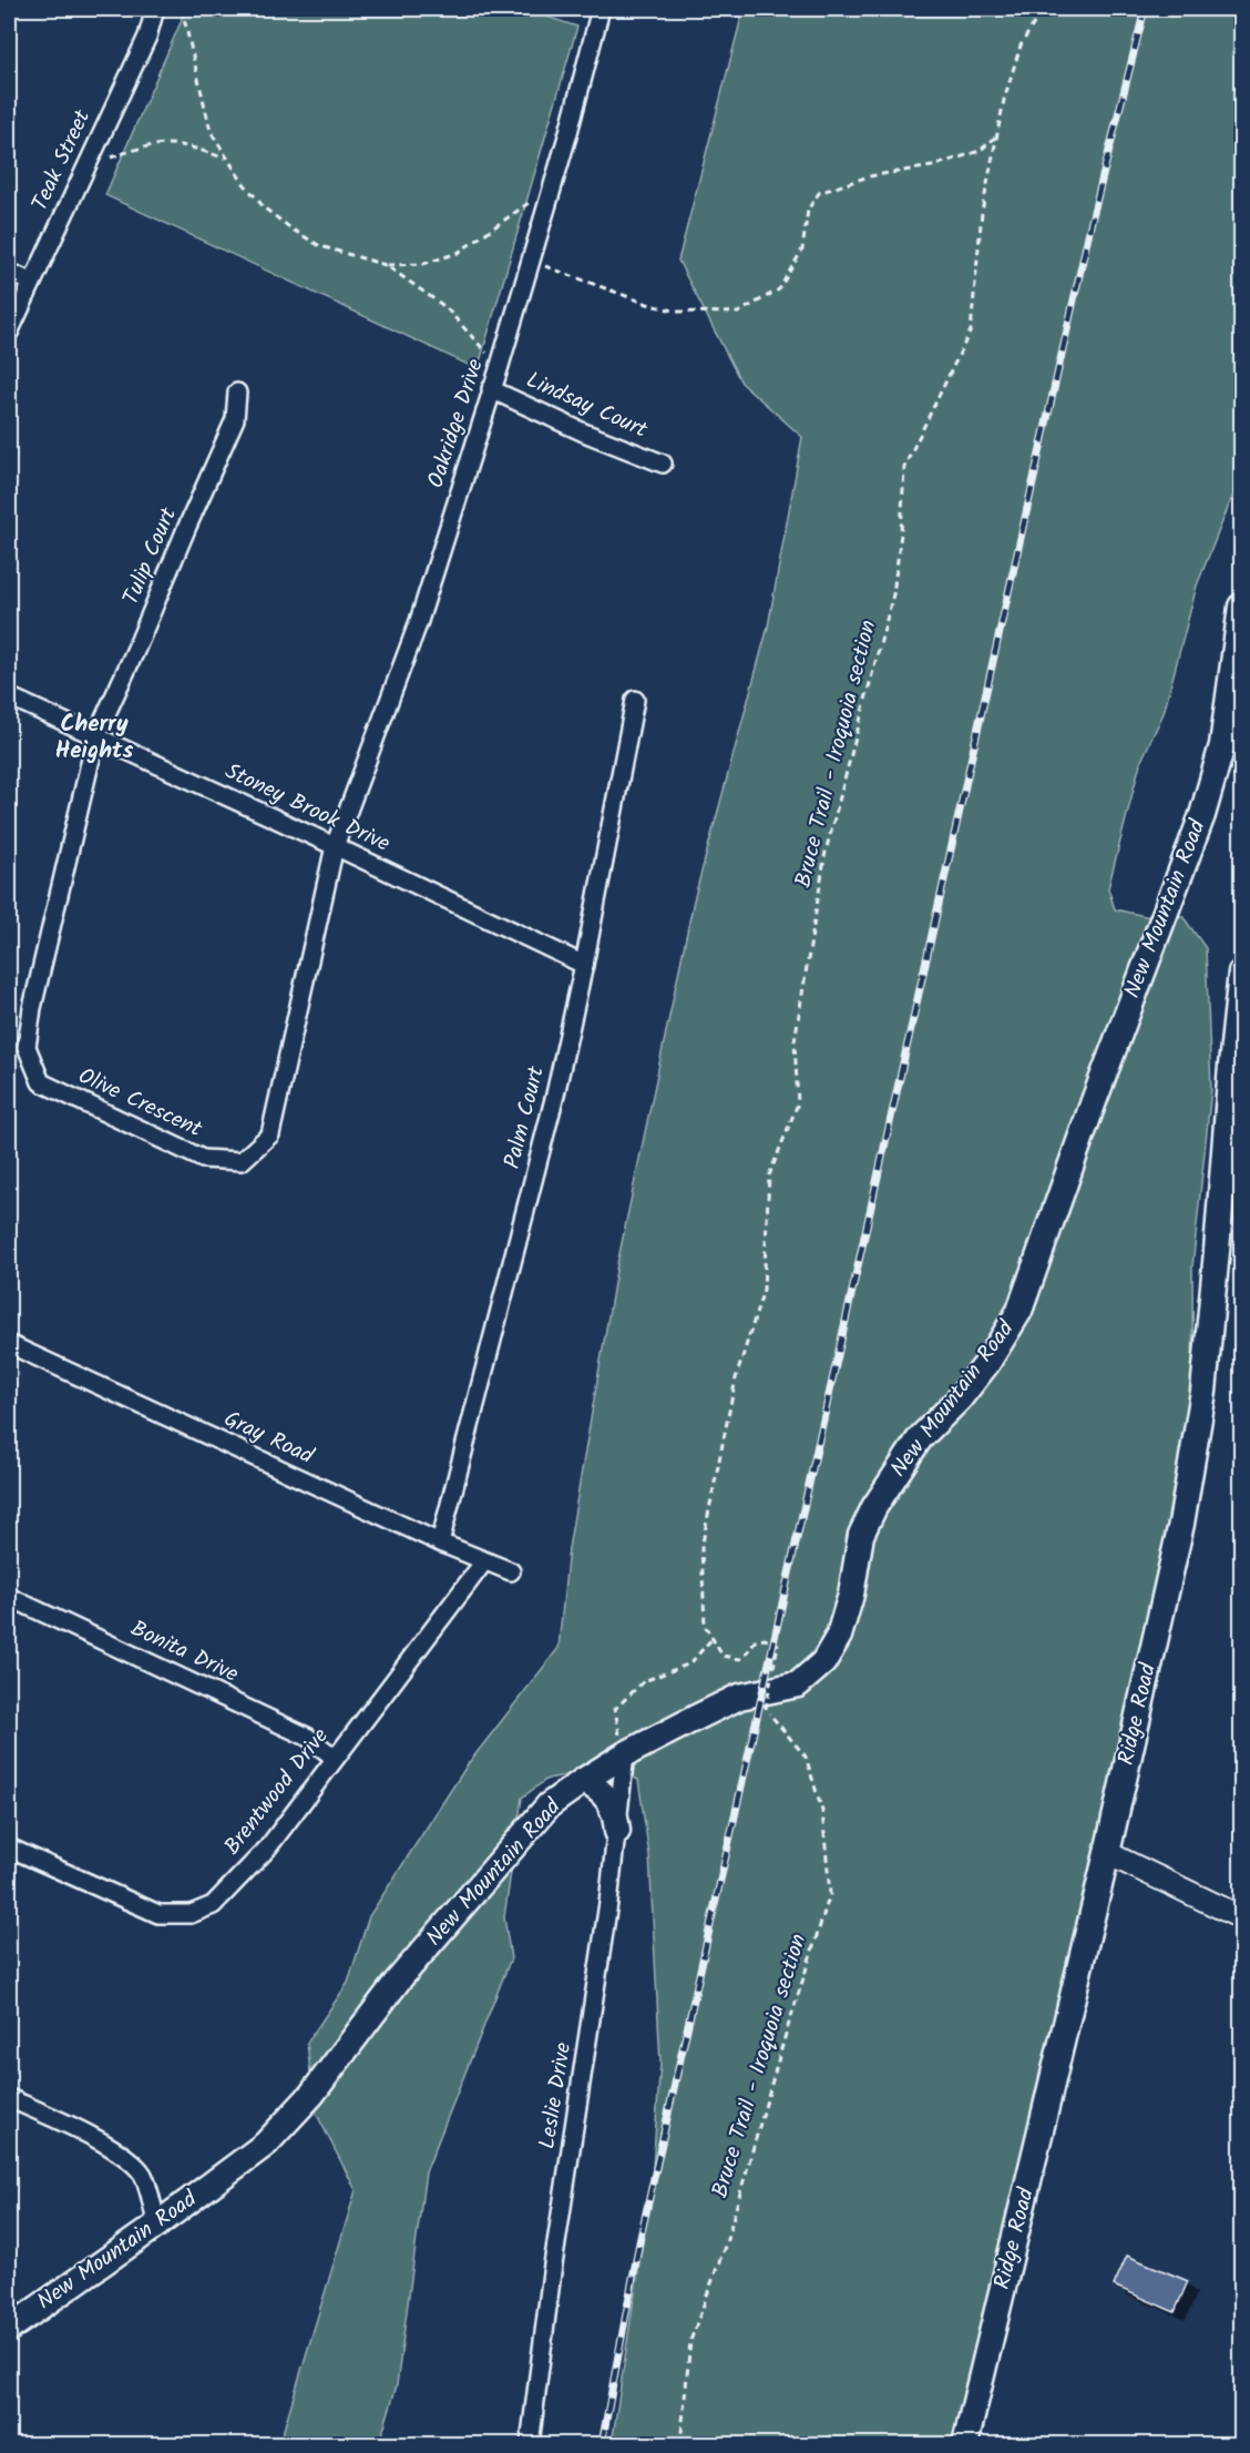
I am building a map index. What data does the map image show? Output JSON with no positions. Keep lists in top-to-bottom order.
{
  "streets": {
    "main road": ["New Mountain Road", "Ridge Road"],
    "street": [
      "Teak Street",
      "Lindsay Court",
      "Oakridge Drive",
      "Tulip Court",
      "Stoney Brook Drive",
      "Olive Crescent",
      "Palm Court",
      "Gray Road",
      "Bonita Drive",
      "Brentwood Drive",
      "Leslie Drive"
    ],
    "path": ["Bruce Trail - Iroquoia section"]
  },
  "crossings": [
    ["Lindsay Court", "Oakridge Drive"],
    ["Oakridge Drive", "Stoney Brook Drive"],
    ["Oakridge Drive", "Olive Crescent"],
    ["Tulip Court", "Stoney Brook Drive"],
    ["Tulip Court", "Olive Crescent"],
    ["Stoney Brook Drive", "Olive Crescent"],
    ["Stoney Brook Drive", "Palm Court"],
    ["New Mountain Road", "Leslie Drive"],
    ["Palm Court", "Gray Road"],
    ["Gray Road", "Brentwood Drive"],
    ["Bonita Drive", "Brentwood Drive"]
  ],
  "districts": ["Cherry Heights"]
}
